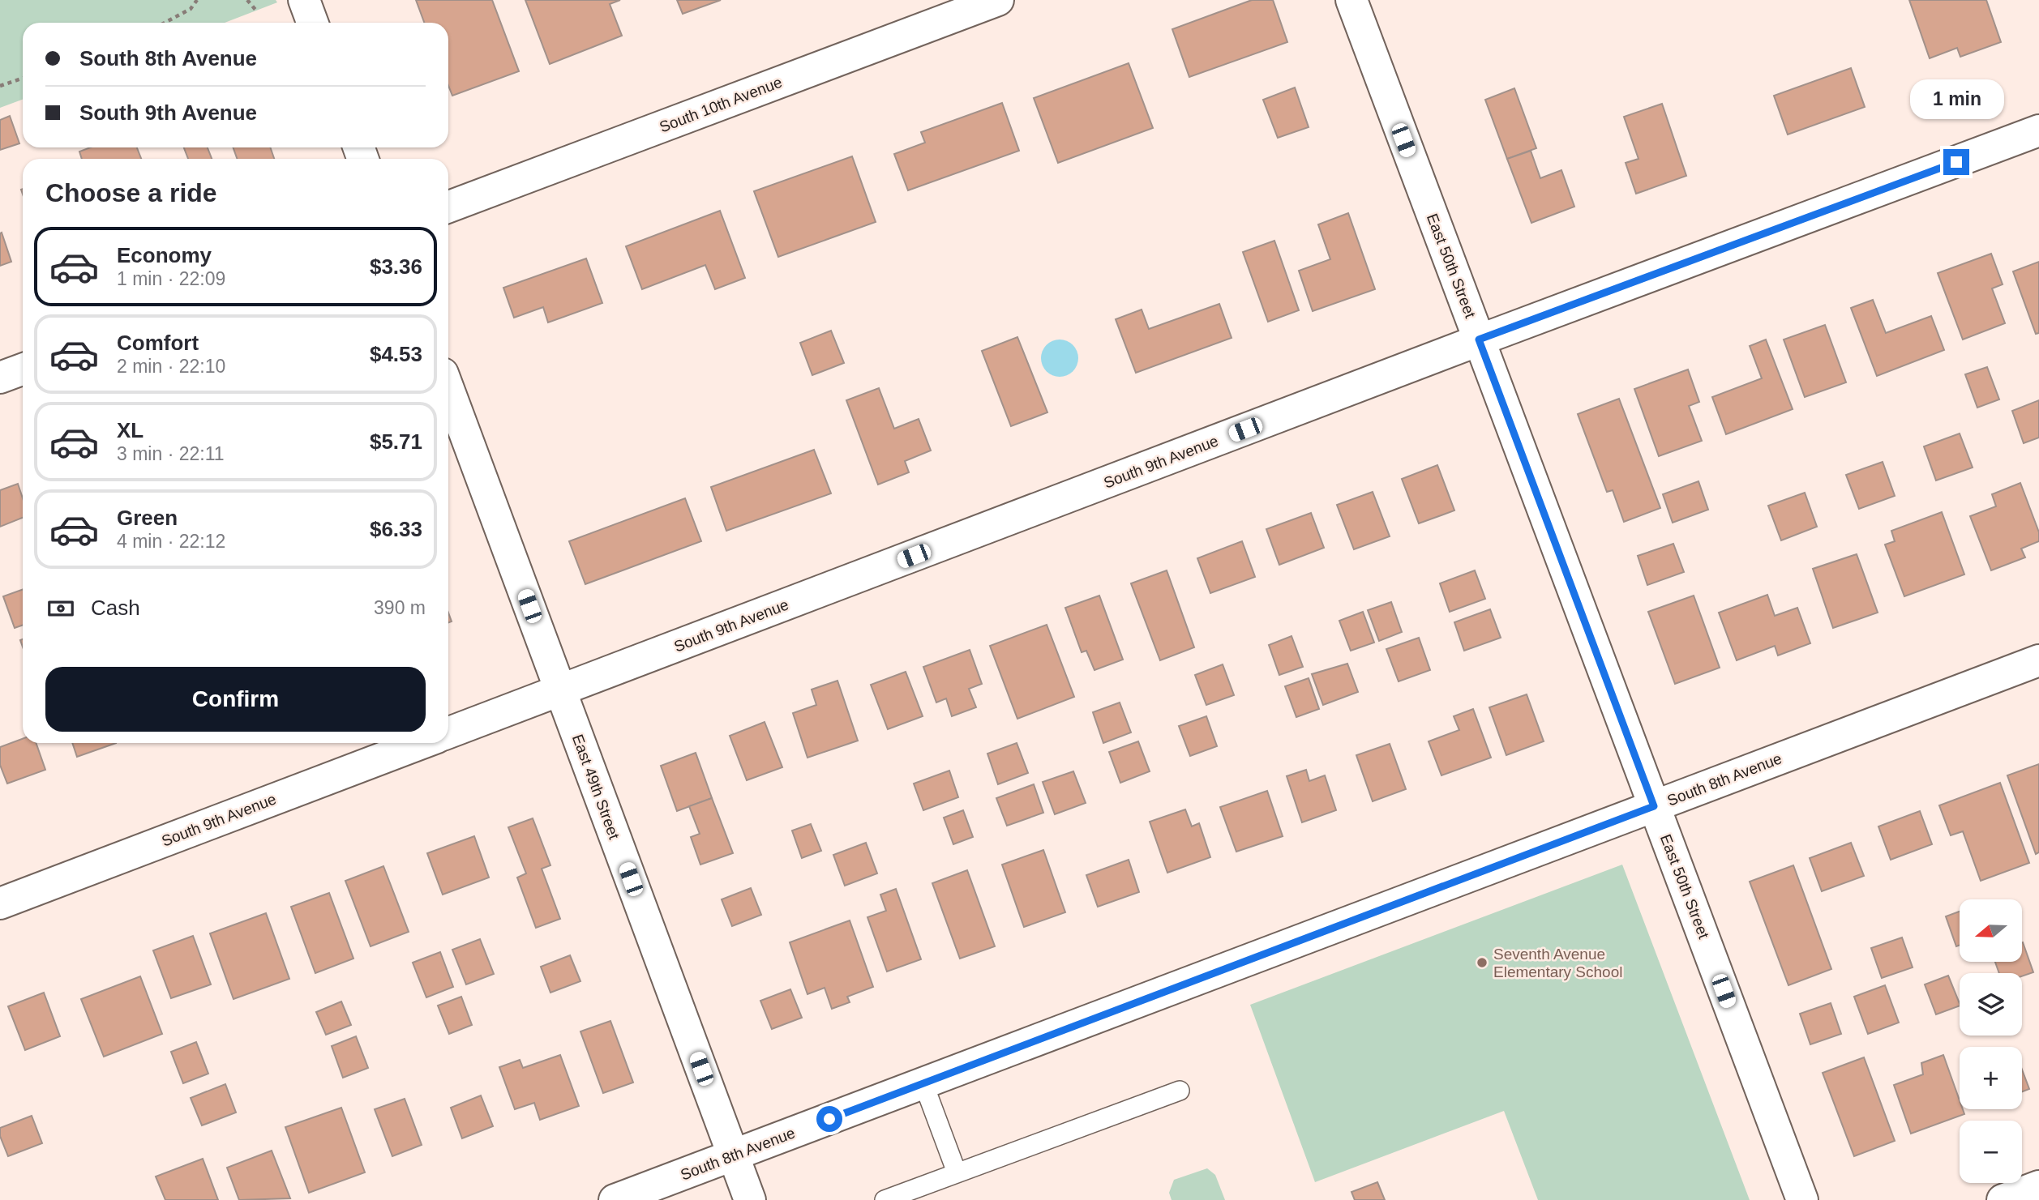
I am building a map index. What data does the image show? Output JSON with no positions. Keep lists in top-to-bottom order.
{
  "streets": {
    "street": [
      "South 10th Avenue",
      "East 50th Street",
      "South 9th Avenue",
      "South 8th Avenue",
      "East 49th Street"
    ]
  },
  "crossings": [
    ["East 50th Street", "South 9th Avenue"],
    ["East 50th Street", "South 8th Avenue"],
    ["South 9th Avenue", "East 49th Street"],
    ["South 8th Avenue", "East 49th Street"]
  ],
  "places": ["Seventh Avenue Elementary School"],
  "north": "left",
  "page": {
    "banner": ["South 8th Avenue", "South 9th Avenue"],
    "bubble": "1 min",
    "heading": "Choose a ride",
    "list": [
      {
        "name": "Economy",
        "note": "1 min · 22:09",
        "value": "$3.36"
      },
      {
        "name": "Comfort",
        "note": "2 min · 22:10",
        "value": "$4.53"
      },
      {
        "name": "XL",
        "note": "3 min · 22:11",
        "value": "$5.71"
      },
      {
        "name": "Green",
        "note": "4 min · 22:12",
        "value": "$6.33"
      }
    ],
    "pay": ["Cash", "390 m"],
    "buttons": "Confirm",
    "map_buttons": ["+", "−"]
  }
}
